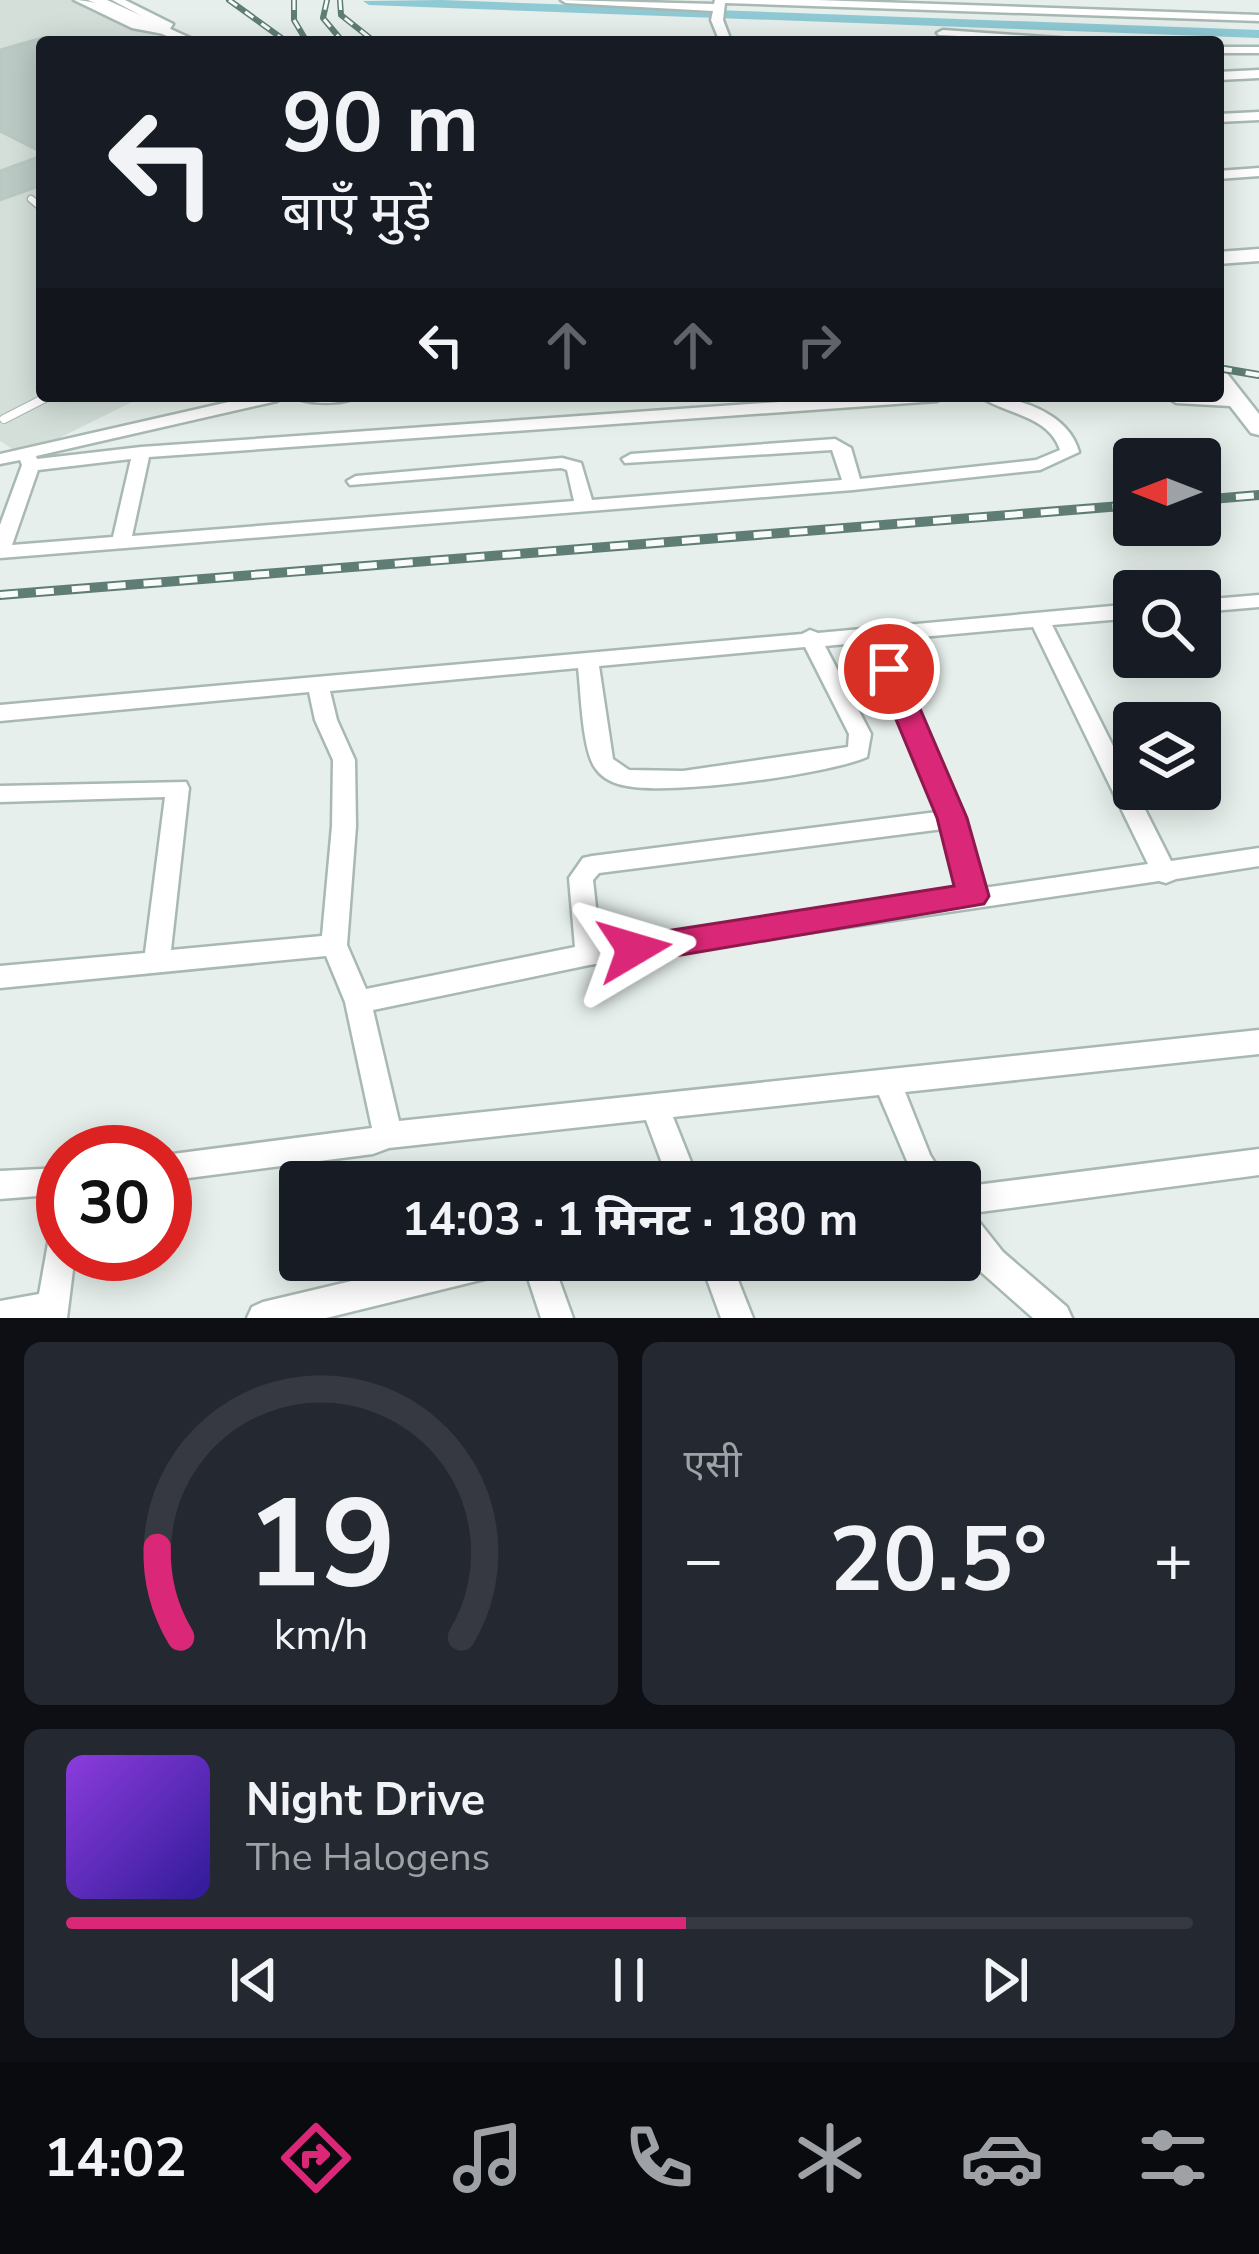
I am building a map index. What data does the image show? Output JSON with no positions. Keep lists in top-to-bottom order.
{
  "north": "left",
  "page": {
    "turn": ["90 m", "बाएँ मुड़ें"],
    "limit": "30",
    "trip": "14:03 · 1 मिनट · 180 m",
    "tile": "एसी",
    "heat": ["−", "20.5°", "+"],
    "song": ["Night Drive", "The Halogens"],
    "tabs": "14:02",
    "gauge": ["19", "km/h"]
  }
}
